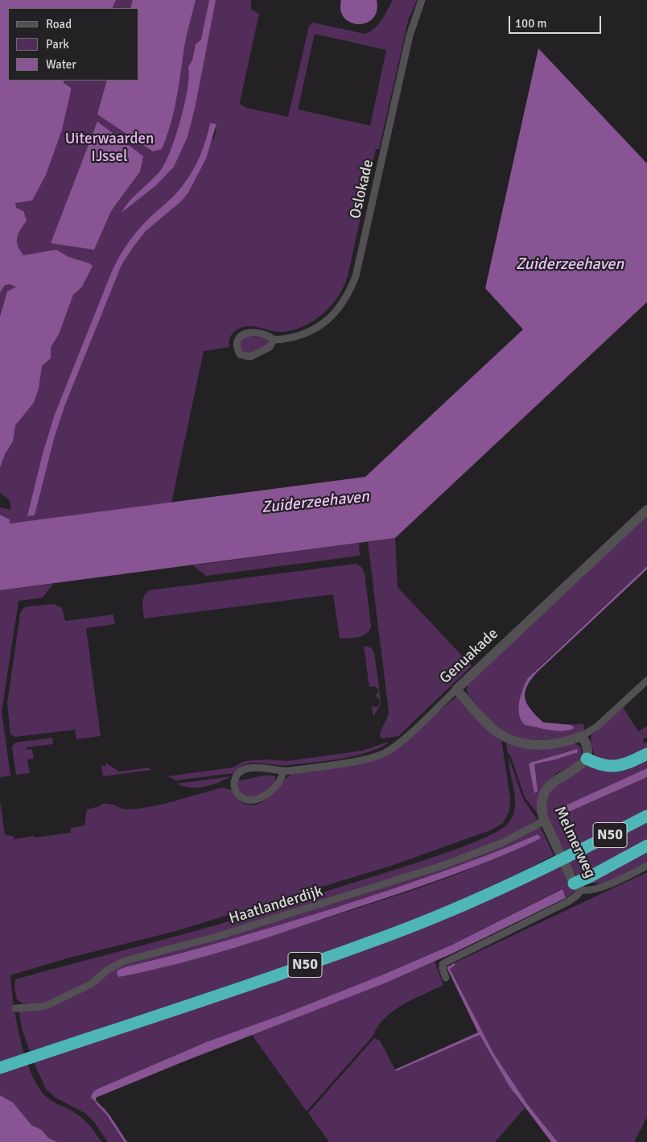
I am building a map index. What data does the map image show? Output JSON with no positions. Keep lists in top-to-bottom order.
{
  "streets": {
    "highway": ["N50"],
    "street": [
      "Oslokade",
      "Genuakade",
      "Melmerweg",
      "Haatlanderdijk"
    ]
  },
  "crossings": [
    ["N50", "Melmerweg"],
    ["Melmerweg", "Haatlanderdijk"]
  ],
  "water": ["Zuiderzeehaven"],
  "parks": ["Uiterwaarden IJssel"],
  "legend": ["Road", "Park", "Water"],
  "scale_bar": "100 m"
}
